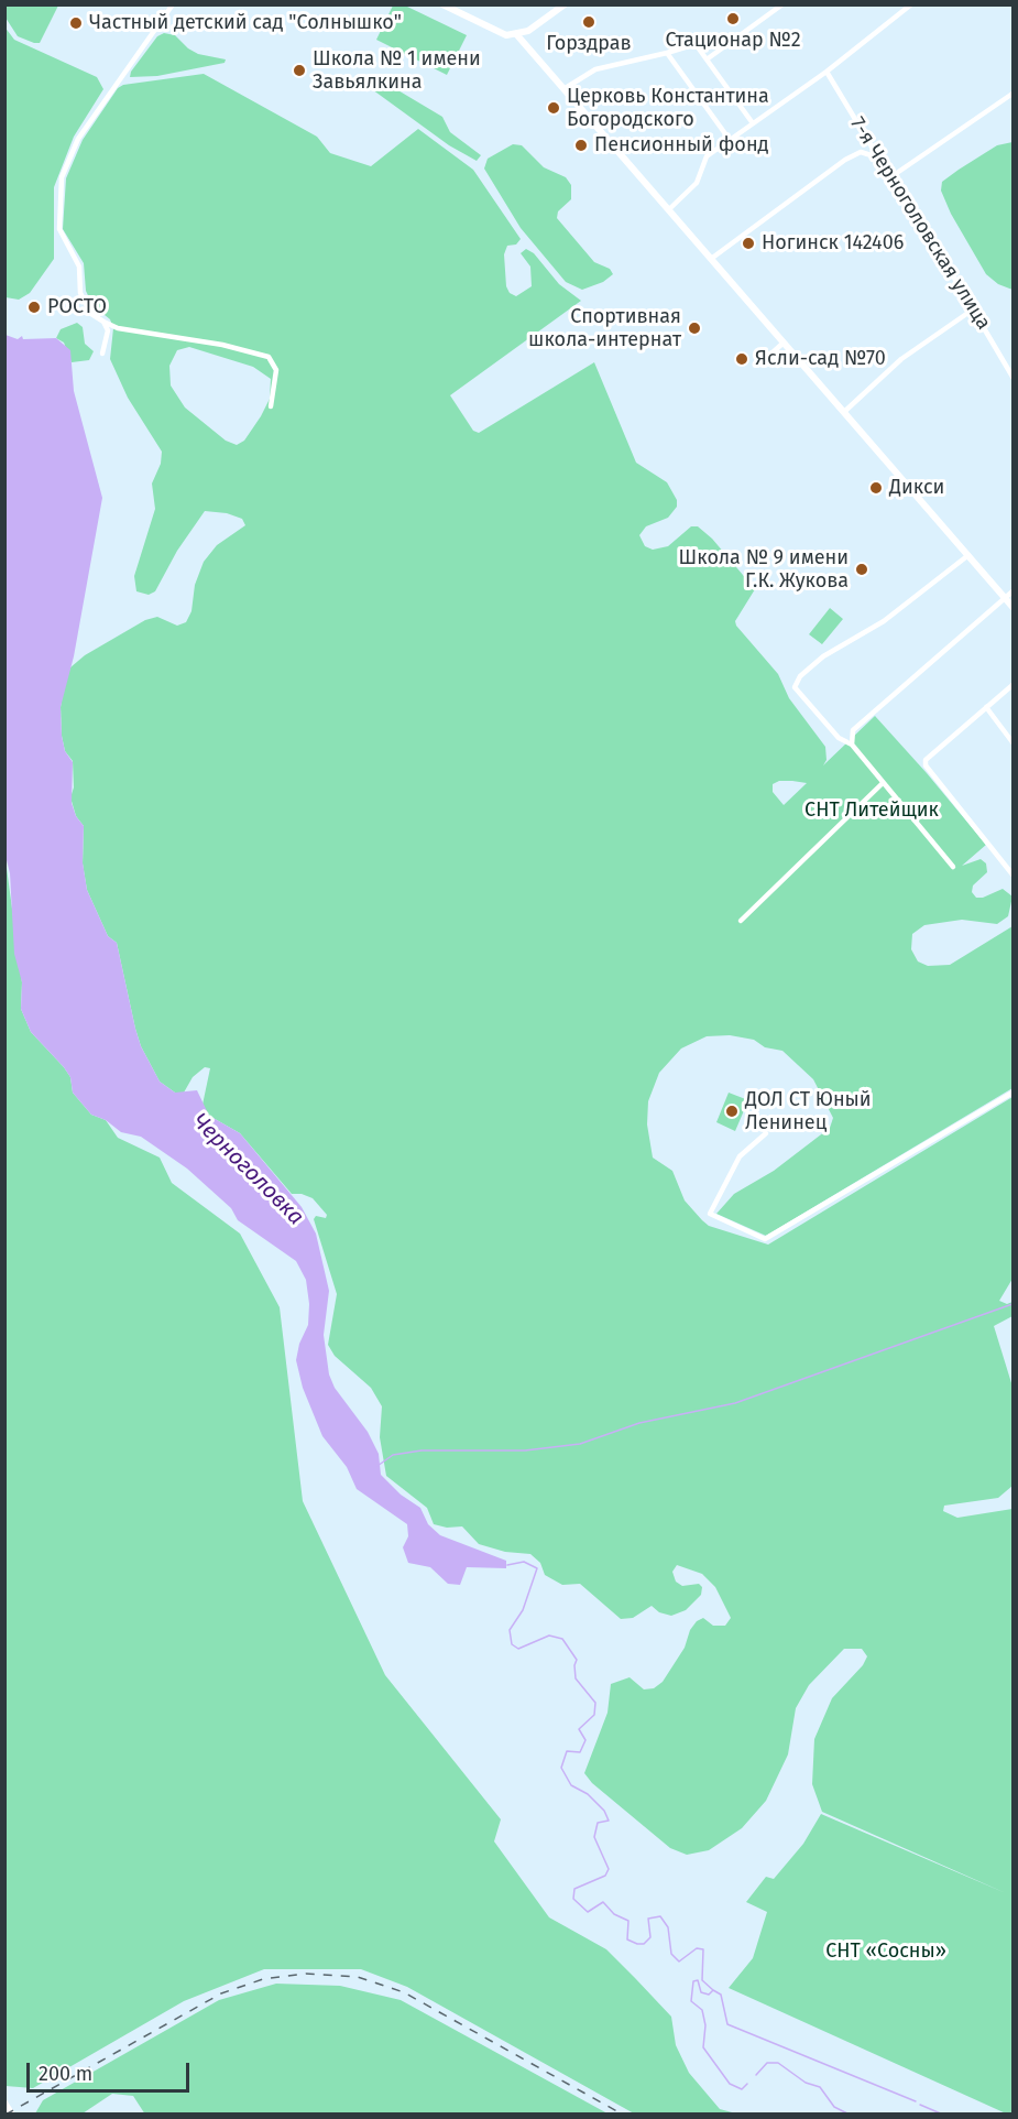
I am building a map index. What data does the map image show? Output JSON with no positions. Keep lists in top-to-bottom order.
{
  "streets": {
    "street": ["7-я Черноголовская улица"]
  },
  "water": ["Черноголовка"],
  "parks": ["СНТ Литейщик", "СНТ «Сосны»"],
  "places": [
    "Стационар №2",
    "Горздрав",
    "Частный детский сад \"Солнышко\"",
    "Школа № 1 имени Завьялкина",
    "Церковь Константина Богородского",
    "Пенсионный фонд",
    "Ногинск 142406",
    "РОСТО",
    "Спортивная школа-интернат",
    "Ясли-сад №70",
    "Дикси",
    "Школа № 9 имени Г.К. Жукова",
    "ДОЛ СТ Юный Ленинец"
  ],
  "scale_bar": "200 m"
}
